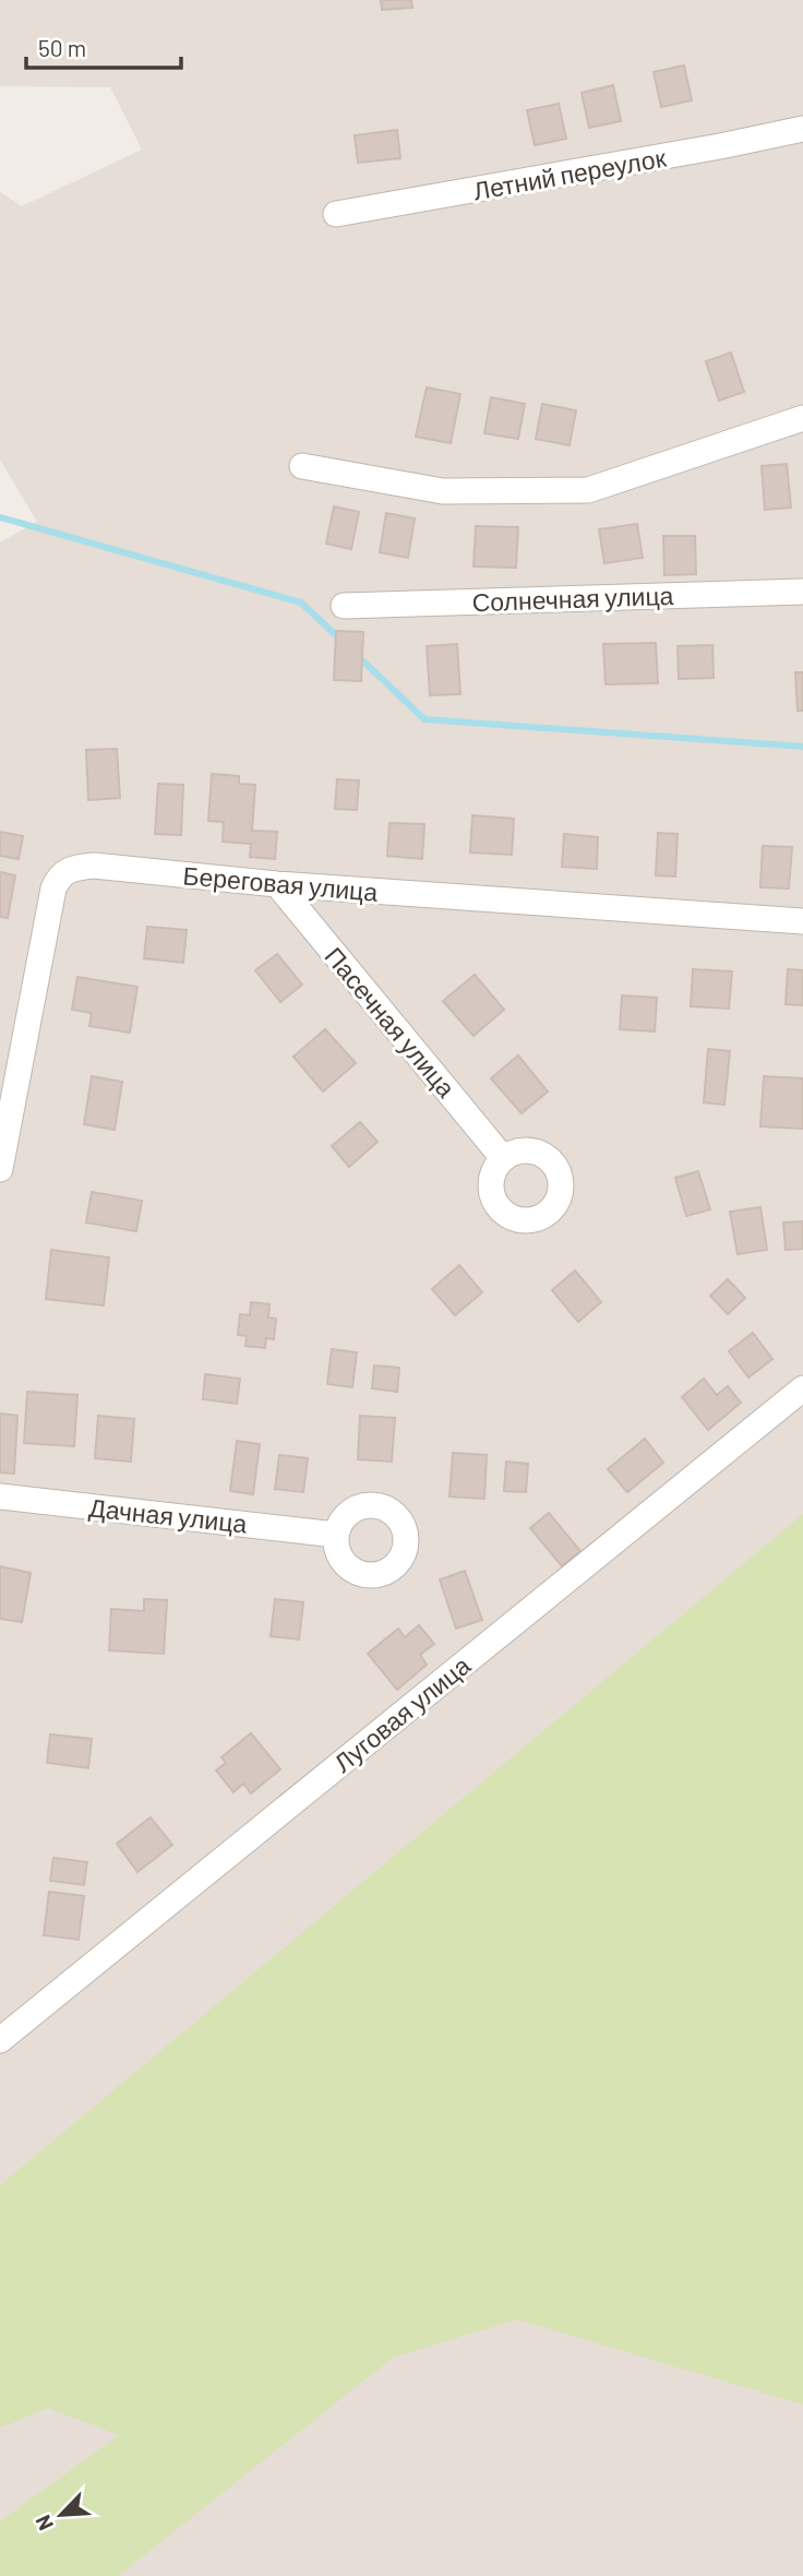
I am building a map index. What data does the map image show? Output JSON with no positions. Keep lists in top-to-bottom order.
{
  "streets": {
    "street": [
      "Летний переулок",
      "Солнечная улица",
      "Береговая улица",
      "Пасечная улица",
      "Дачная улица",
      "Луговая улица"
    ]
  },
  "crossings": [
    ["Береговая улица", "Пасечная улица"]
  ],
  "scale_bar": "50 m",
  "north": "bottom left"
}
